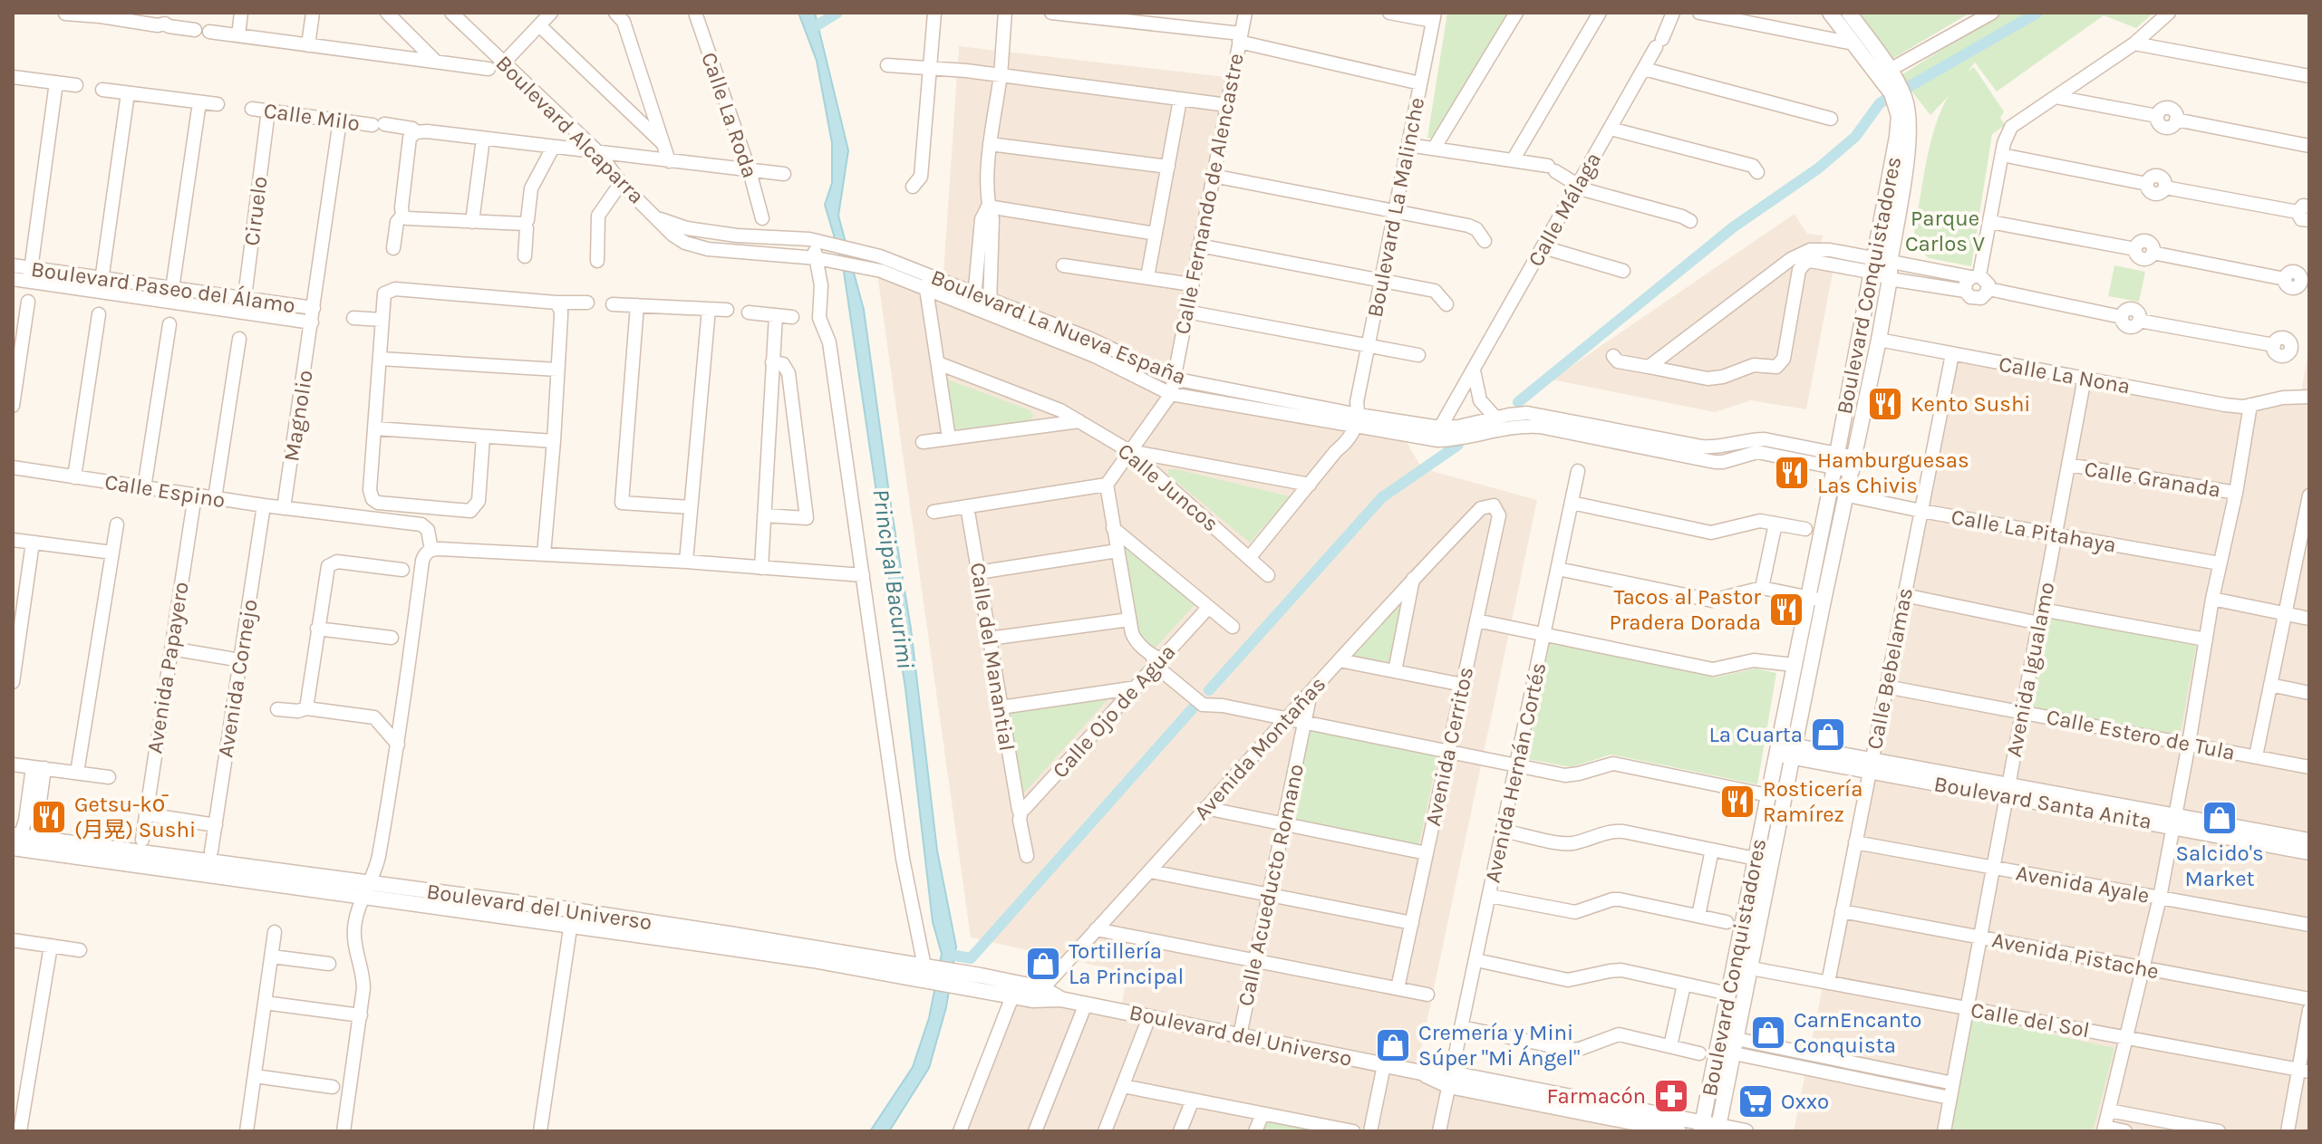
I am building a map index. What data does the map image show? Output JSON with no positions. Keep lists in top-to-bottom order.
{
  "streets": {
    "street": [
      "Calle La Roda",
      "Calle Milo",
      "Boulevard Alcaparra",
      "Calle Fernando de Alencastre",
      "Boulevard La Malinche",
      "Calle Málaga",
      "Ciruelo",
      "Boulevard Conquistadores",
      "Boulevard Paseo del Álamo",
      "Boulevard La Nueva España",
      "Calle La Nona",
      "Magnolio",
      "Calle Granada",
      "Calle Juncos",
      "Calle Espino",
      "Calle La Pitahaya",
      "Calle del Manantial",
      "Avenida Papayero",
      "Calle Bebelamas",
      "Avenida Igualamo",
      "Avenida Cornejo",
      "Calle Ojo de Agua",
      "Calle Estero de Tula",
      "Avenida Cerritos",
      "Avenida Montañas",
      "Avenida Hernán Cortés",
      "Boulevard Santa Anita",
      "Avenida Ayale",
      "Calle Acueducto Romano",
      "Boulevard del Universo",
      "Avenida Pistache",
      "Calle del Sol"
    ]
  },
  "crossings": [
    ["Calle La Roda", "Calle Milo"],
    ["Calle Milo", "Boulevard Alcaparra"],
    ["Calle Milo", "Ciruelo"],
    ["Calle Milo", "Magnolio"],
    ["Boulevard Alcaparra", "Boulevard La Nueva España"],
    ["Calle Fernando de Alencastre", "Boulevard La Nueva España"],
    ["Calle Fernando de Alencastre", "Calle Juncos"],
    ["Boulevard La Malinche", "Boulevard La Nueva España"],
    ["Calle Málaga", "Boulevard La Nueva España"],
    ["Ciruelo", "Boulevard Paseo del Álamo"],
    ["Boulevard Conquistadores", "Boulevard La Nueva España"],
    ["Boulevard Conquistadores", "Calle La Nona"],
    ["Boulevard Conquistadores", "Calle La Pitahaya"],
    ["Boulevard Conquistadores", "Boulevard Santa Anita"],
    ["Boulevard Conquistadores", "Boulevard del Universo"],
    ["Boulevard Conquistadores", "Calle del Sol"],
    ["Boulevard Paseo del Álamo", "Magnolio"],
    ["Calle La Nona", "Calle Bebelamas"],
    ["Calle La Nona", "Avenida Igualamo"],
    ["Magnolio", "Calle Espino"],
    ["Calle Granada", "Avenida Igualamo"],
    ["Calle Espino", "Avenida Papayero"],
    ["Calle Espino", "Avenida Cornejo"],
    ["Calle La Pitahaya", "Calle Bebelamas"],
    ["Calle La Pitahaya", "Avenida Igualamo"],
    ["Calle del Manantial", "Calle Ojo de Agua"],
    ["Calle Bebelamas", "Calle Estero de Tula"],
    ["Calle Bebelamas", "Boulevard Santa Anita"],
    ["Calle Bebelamas", "Avenida Ayale"],
    ["Calle Bebelamas", "Avenida Pistache"],
    ["Calle Bebelamas", "Calle del Sol"],
    ["Avenida Igualamo", "Calle Estero de Tula"],
    ["Avenida Igualamo", "Boulevard Santa Anita"],
    ["Avenida Igualamo", "Avenida Ayale"],
    ["Avenida Igualamo", "Avenida Pistache"],
    ["Avenida Igualamo", "Calle del Sol"],
    ["Avenida Cerritos", "Avenida Montañas"],
    ["Avenida Montañas", "Calle Acueducto Romano"],
    ["Avenida Montañas", "Boulevard del Universo"],
    ["Avenida Hernán Cortés", "Boulevard del Universo"],
    ["Calle Acueducto Romano", "Boulevard del Universo"]
  ],
  "water": ["Principal Bacurimi"],
  "parks": ["Parque Carlos V"],
  "places": {
    "restaurant": [
      "Kento Sushi",
      "Hamburguesas Las Chivis",
      "Tacos al Pastor Pradera Dorada",
      "Rosticería Ramírez",
      "Getsu-kо̄ (月晃) Sushi"
    ],
    "shop": [
      "La Cuarta",
      "Salcido's Market",
      "Tortillería La Principal",
      "CarnEncanto Conquista",
      "Cremería y Mini Súper \"Mi Ángel\""
    ],
    "pharmacy": ["Farmacón"],
    "supermarket": ["Oxxo"]
  }
}
